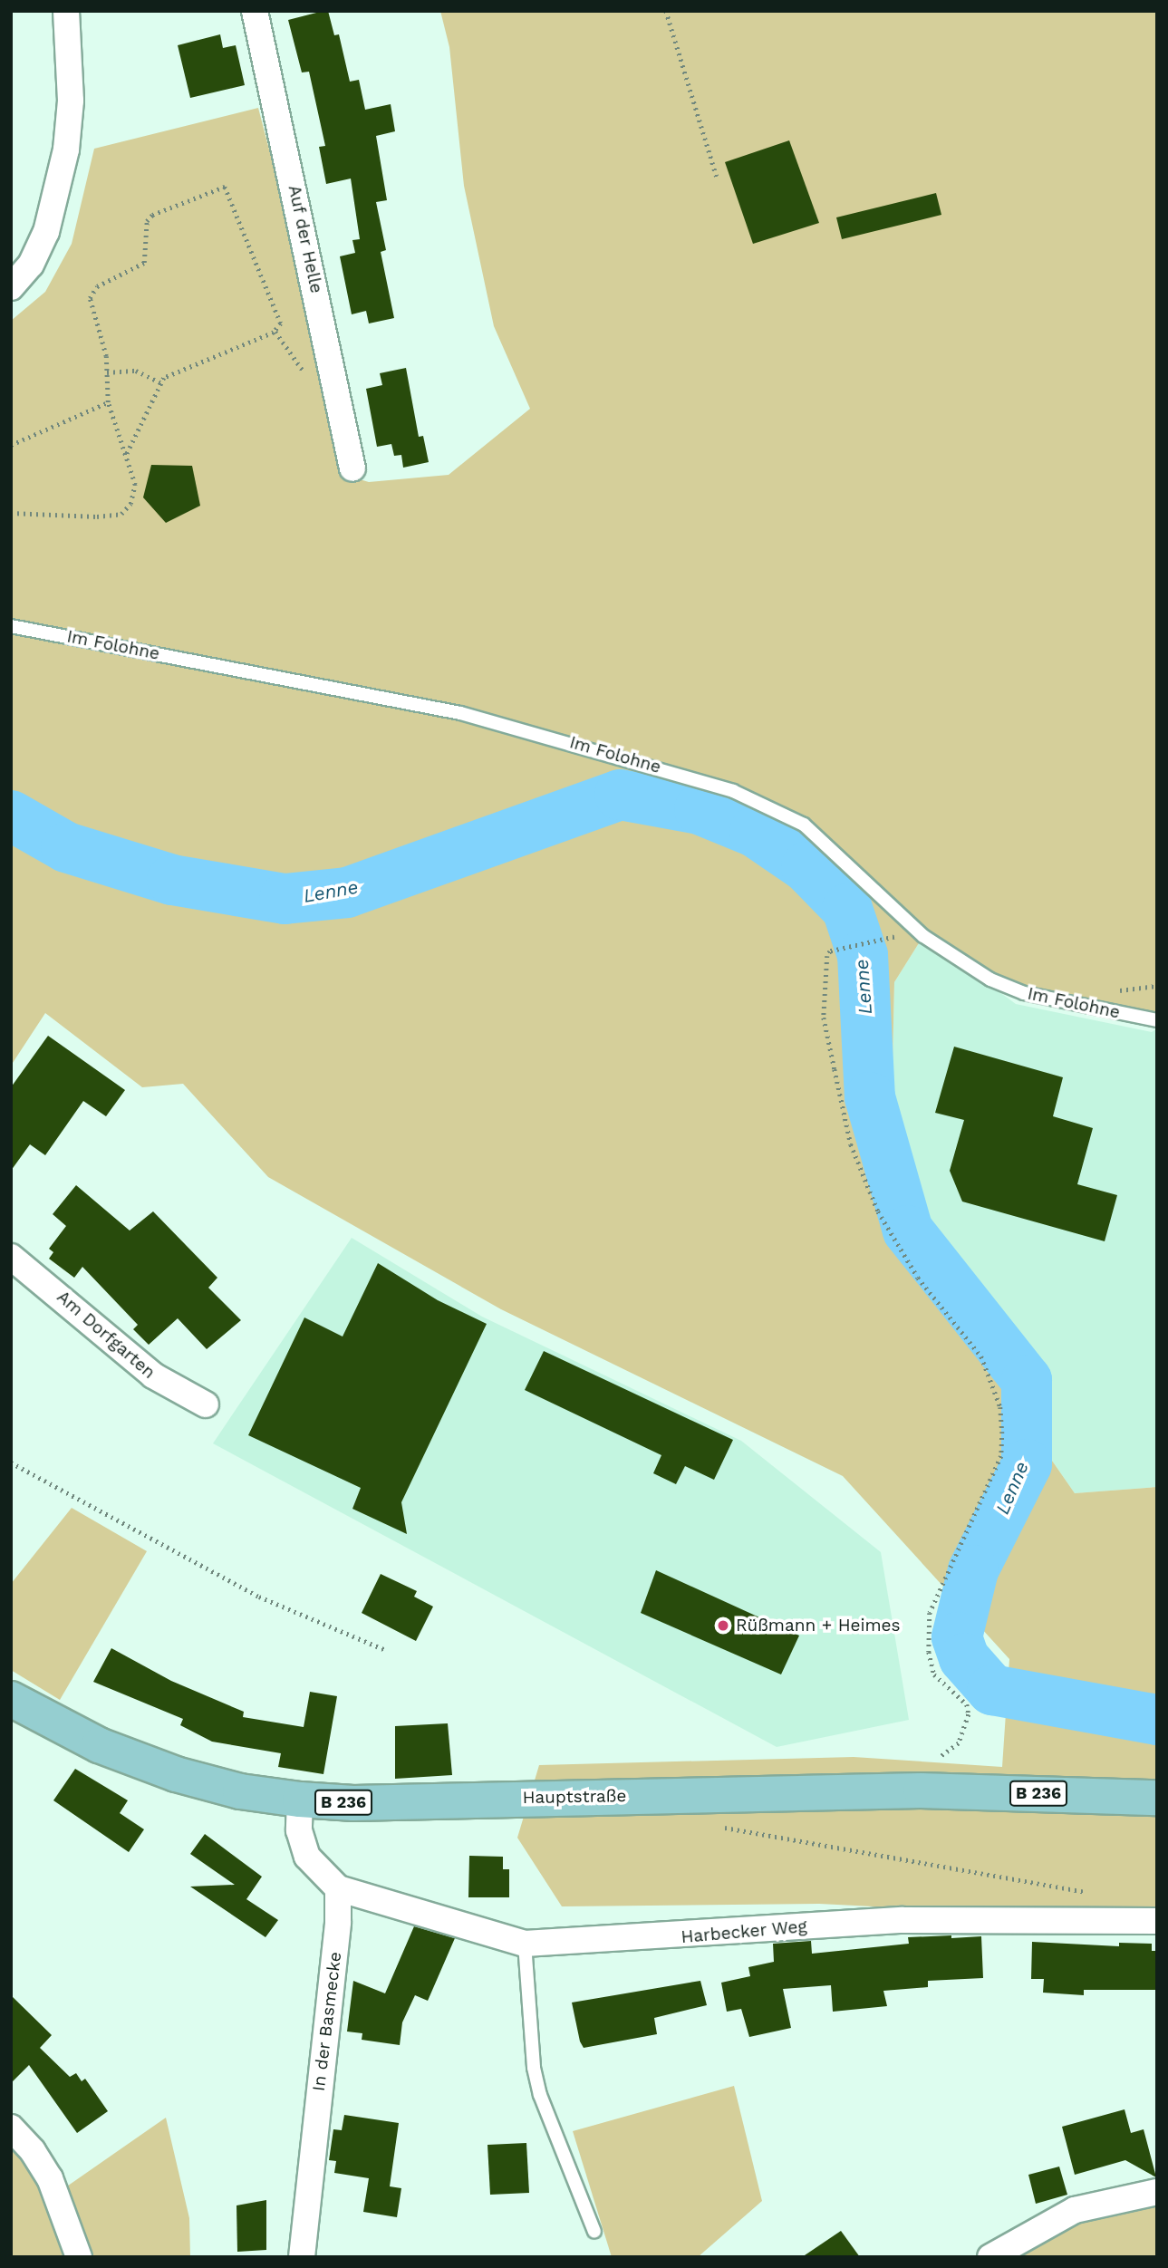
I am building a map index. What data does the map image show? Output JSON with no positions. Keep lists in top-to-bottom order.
{
  "streets": {
    "main road": ["B 236", "Hauptstraße"],
    "street": [
      "Auf der Helle",
      "Am Dorfgarten",
      "Harbecker Weg",
      "In der Basmecke"
    ],
    "lane": ["Im Folohne"]
  },
  "crossings": [
    ["Harbecker Weg", "In der Basmecke"]
  ],
  "water": ["Lenne"],
  "places": ["Rüßmann + Heimes"]
}
